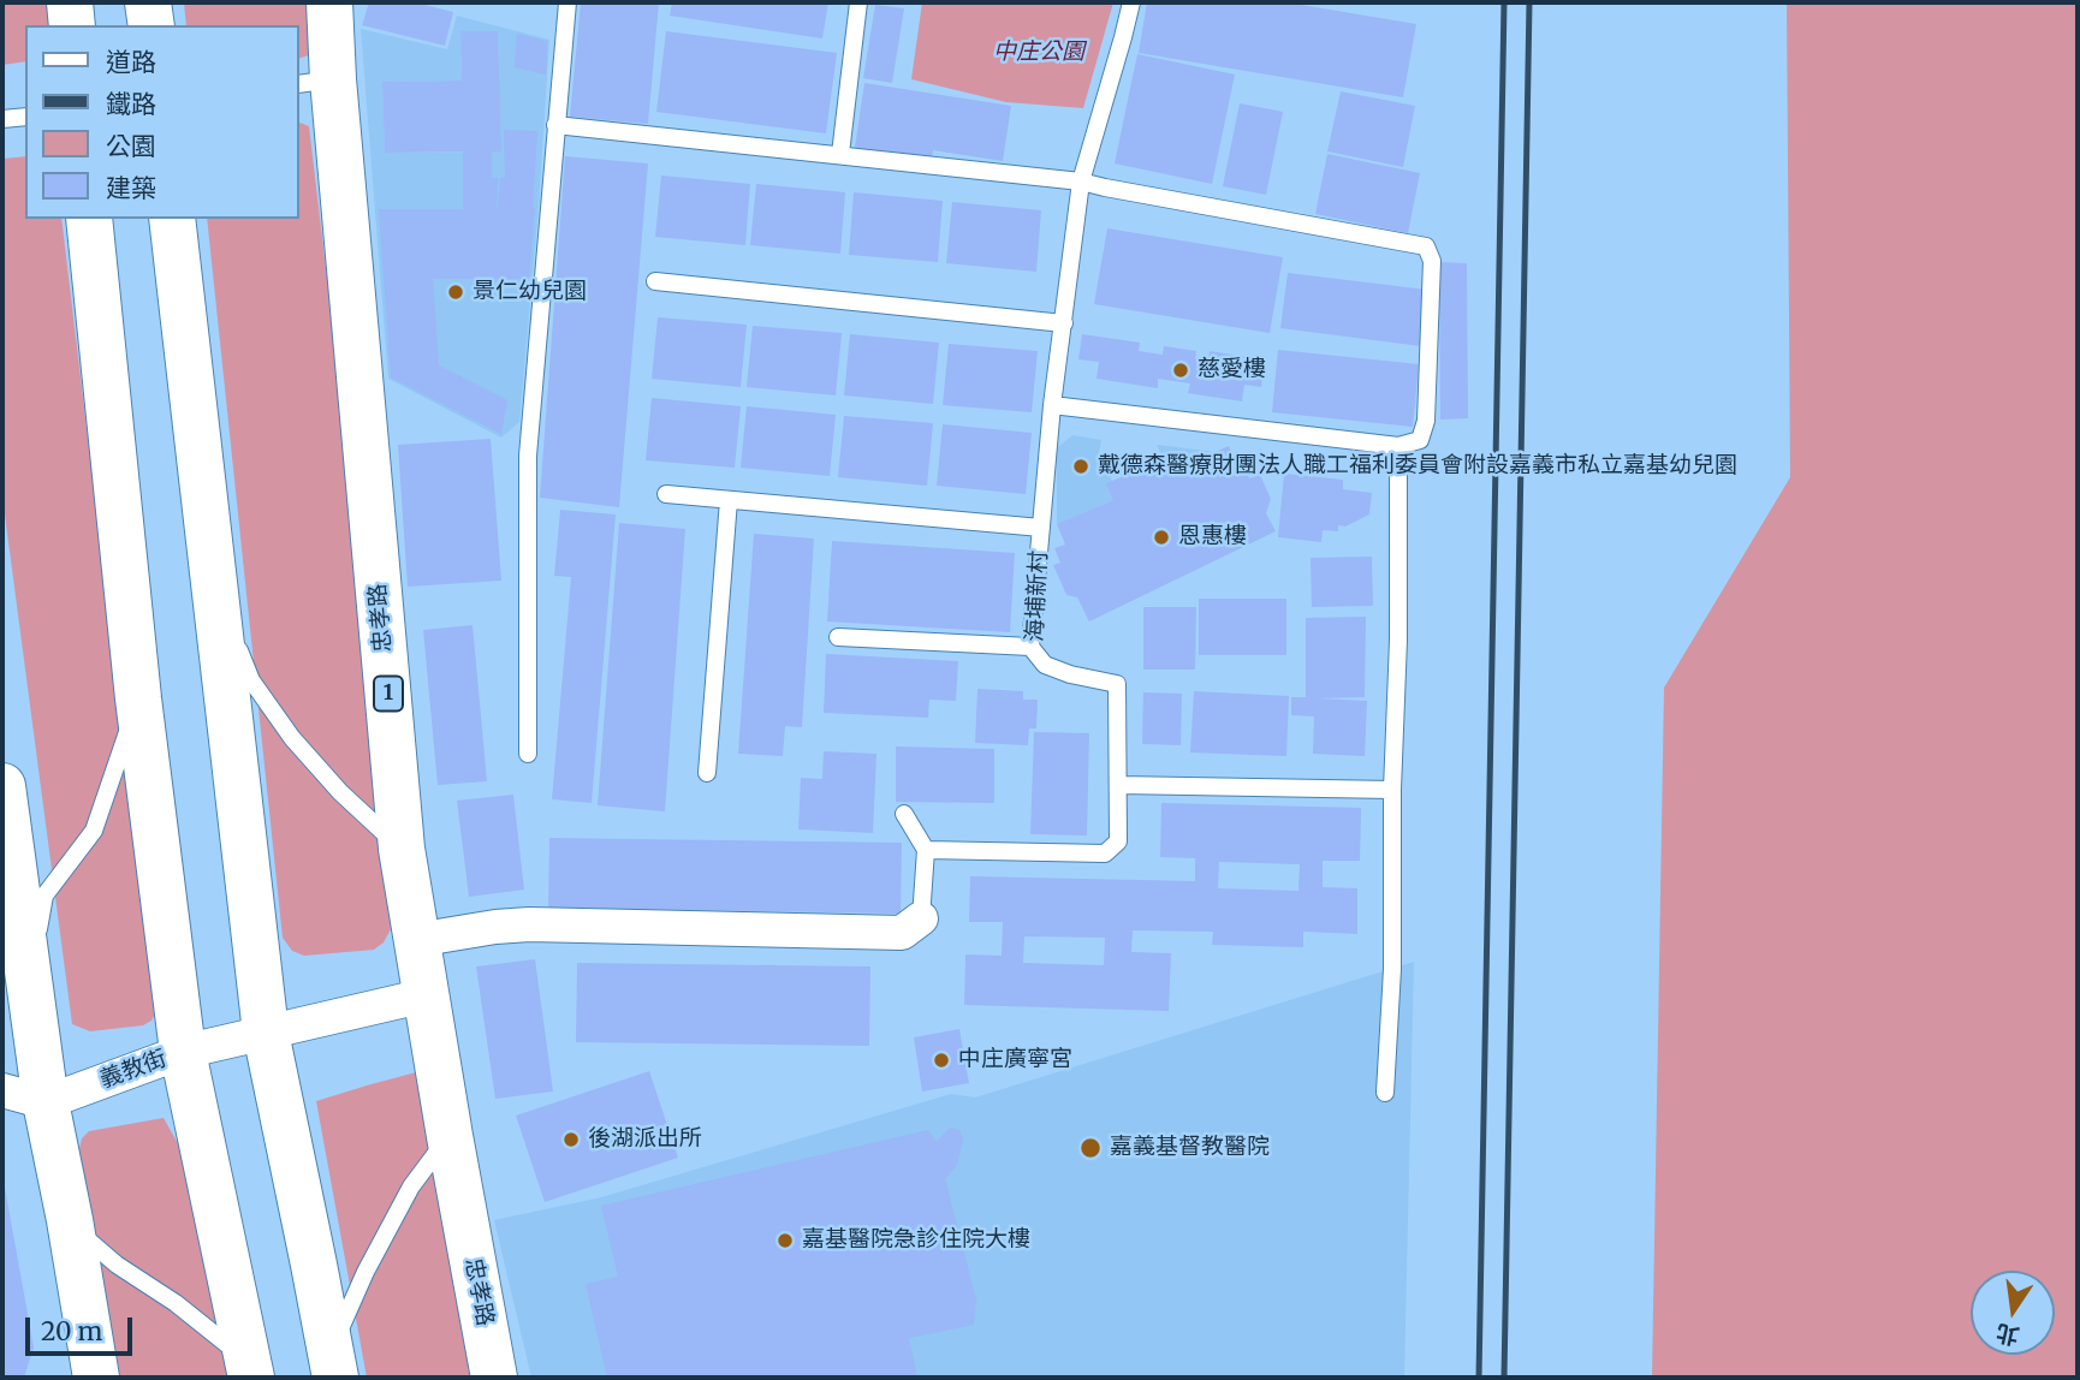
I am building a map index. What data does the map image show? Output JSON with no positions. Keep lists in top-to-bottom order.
{
  "streets": {
    "main road": ["忠孝路", "1"],
    "street": ["義教街"],
    "lane": ["海埔新村"]
  },
  "crossings": [
    ["忠孝路", "義教街"]
  ],
  "parks": ["中庄公園"],
  "places": [
    "景仁幼兒園",
    "慈愛樓",
    "戴德森醫療財團法人職工福利委員會附設嘉義市私立嘉基幼兒園",
    "恩惠樓",
    "中庄廣寧宮",
    "後湖派出所",
    "嘉義基督教醫院",
    "嘉基醫院急診住院大樓"
  ],
  "legend": [
    "道路",
    "鐵路",
    "公園",
    "建築"
  ],
  "scale_bar": "20 m",
  "north": "bottom"
}
